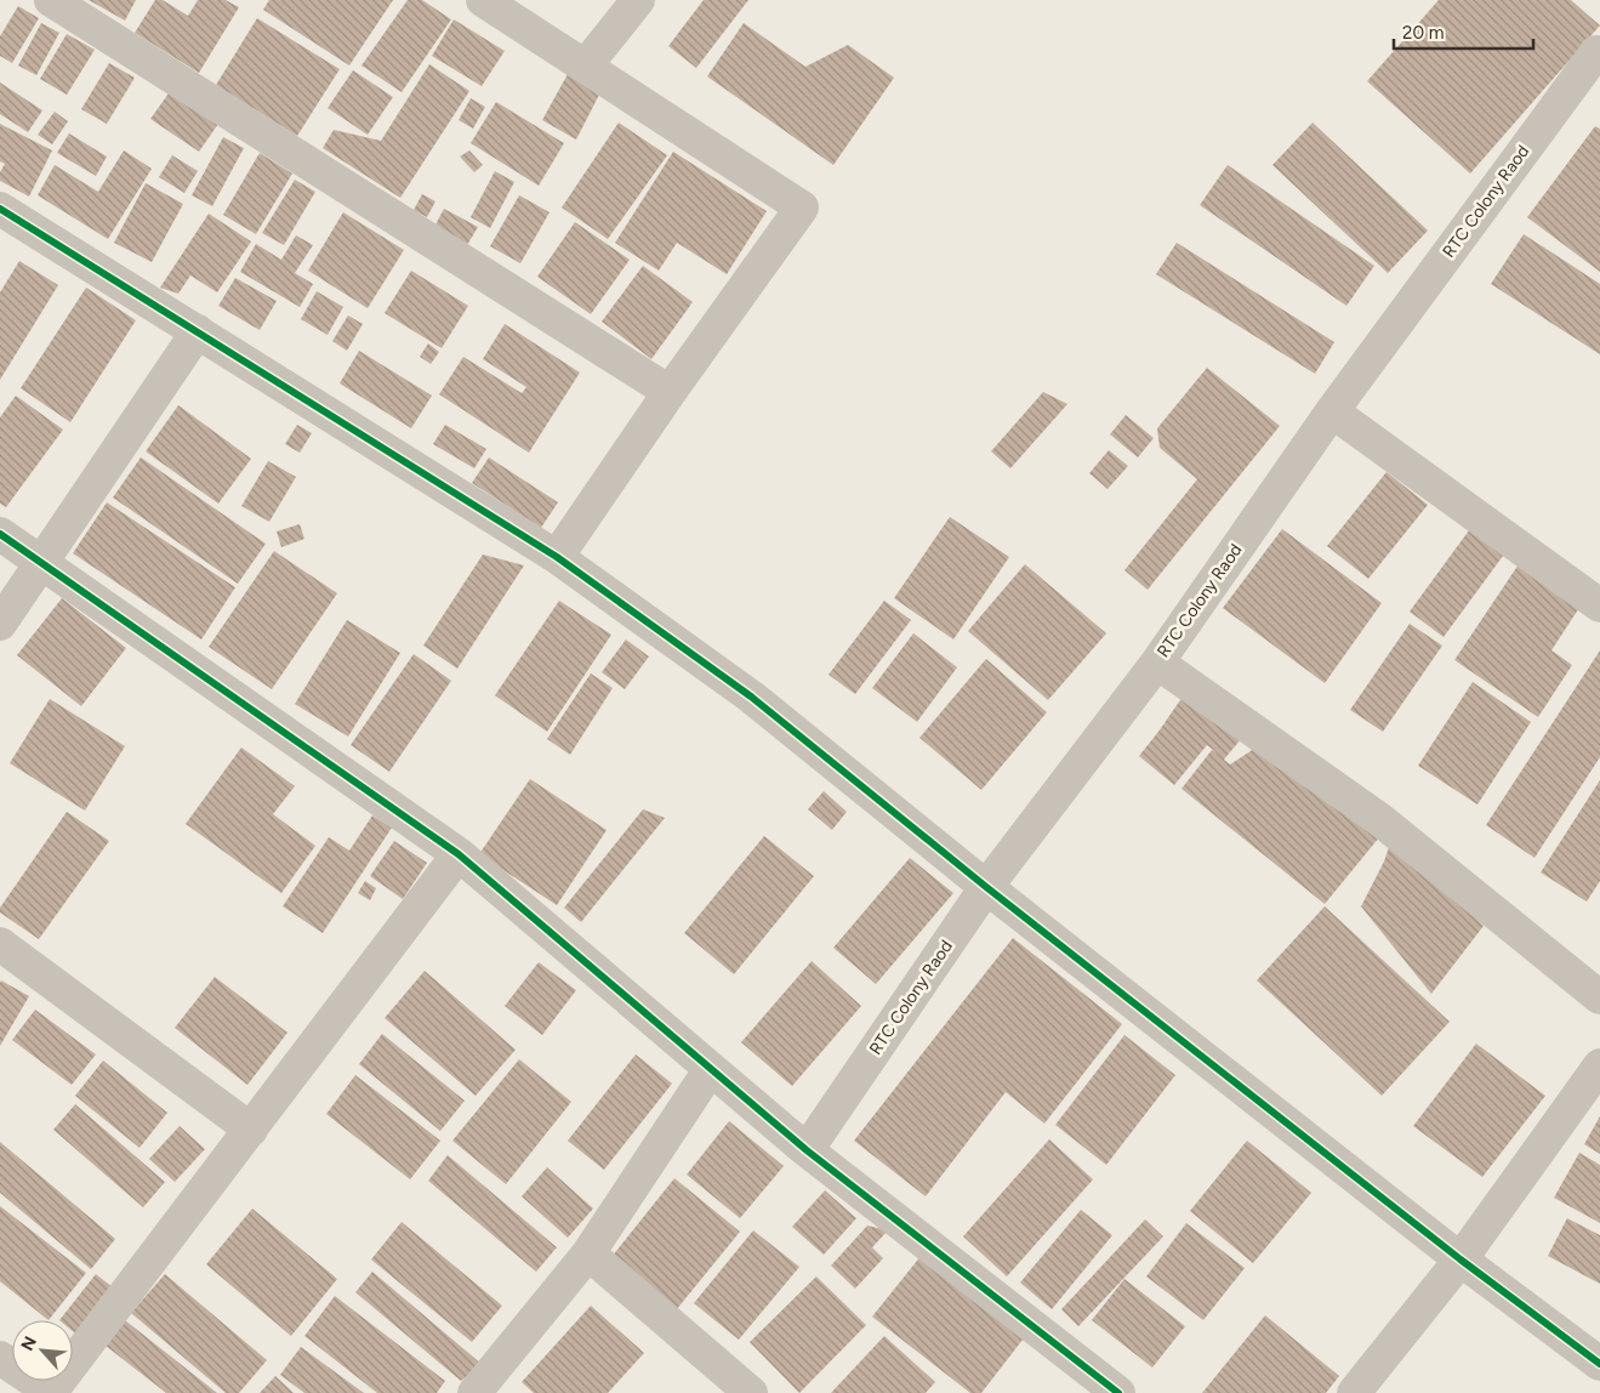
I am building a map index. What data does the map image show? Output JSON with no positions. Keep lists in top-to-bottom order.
{
  "streets": {
    "street": ["RTC Colony Raod"]
  },
  "scale_bar": "20 m",
  "north": "top left"
}
